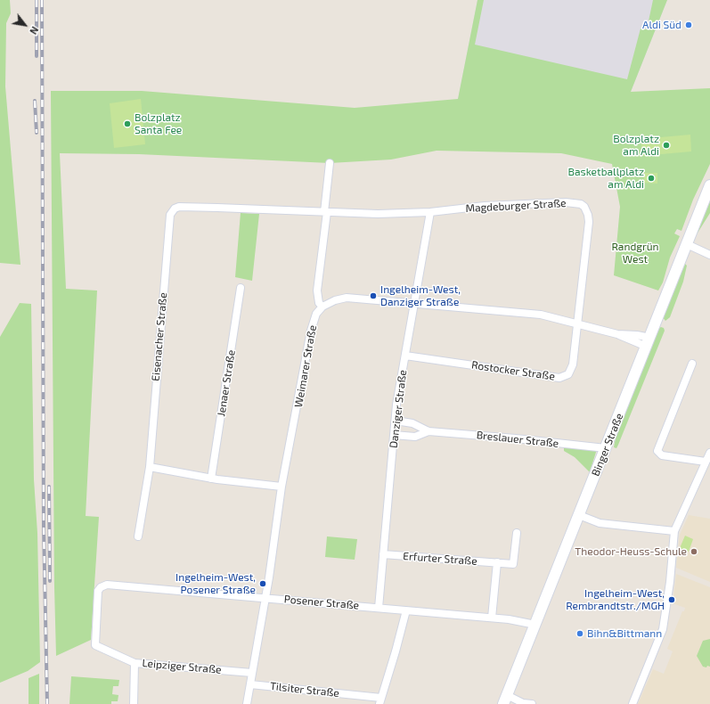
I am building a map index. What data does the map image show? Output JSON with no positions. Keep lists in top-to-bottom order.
{
  "streets": {
    "main road": ["Binger Straße"],
    "street": [
      "Magdeburger Straße",
      "Eisenacher Straße",
      "Weimarer Straße",
      "Rostocker Straße",
      "Jenaer Straße",
      "Danziger Straße",
      "Breslauer Straße",
      "Erfurter Straße",
      "Posener Straße",
      "Leipziger Straße",
      "Tilsiter Straße"
    ]
  },
  "crossings": [
    ["Magdeburger Straße", "Eisenacher Straße"],
    ["Magdeburger Straße", "Rostocker Straße"],
    ["Magdeburger Straße", "Danziger Straße"],
    ["Weimarer Straße", "Posener Straße"],
    ["Weimarer Straße", "Leipziger Straße"],
    ["Weimarer Straße", "Tilsiter Straße"],
    ["Rostocker Straße", "Danziger Straße"],
    ["Danziger Straße", "Breslauer Straße"],
    ["Danziger Straße", "Erfurter Straße"],
    ["Danziger Straße", "Posener Straße"],
    ["Breslauer Straße", "Binger Straße"],
    ["Binger Straße", "Posener Straße"],
    ["Posener Straße", "Leipziger Straße"]
  ],
  "parks": ["Randgrün West"],
  "places": [
    "Aldi Süd",
    "Bolzplatz Santa Fee",
    "Bolzplatz am Aldi",
    "Basketballplatz am Aldi",
    "Ingelheim-West, Danziger Straße",
    "Theodor-Heuss-Schule",
    "Ingelheim-West, Posener Straße",
    "Ingelheim-West, Rembrandtstr./MGH",
    "Bihn&Bittmann"
  ],
  "north": "bottom right"
}
